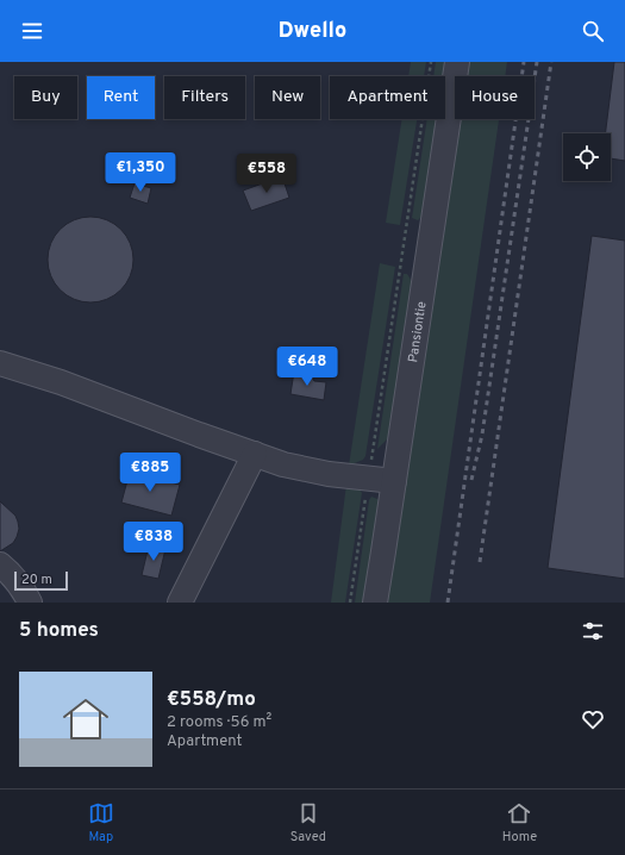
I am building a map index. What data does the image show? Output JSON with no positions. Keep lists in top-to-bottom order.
{
  "streets": {
    "street": ["Pansiontie"]
  },
  "scale_bar": "20 m",
  "page": {
    "header": "Dwello",
    "chip": [
      "Buy",
      "Rent",
      "Filters",
      "New",
      "Apartment",
      "House"
    ],
    "price": [
      "€1,350",
      "€558",
      "€648",
      "€885",
      "€838"
    ],
    "scale": "20 m",
    "heading": "5 homes",
    "list": [
      {
        "name": "€558/mo",
        "note": "2 rooms · 56 m² · Apartment"
      }
    ],
    "tabs": ["Map", "Saved", "Home"]
  }
}
